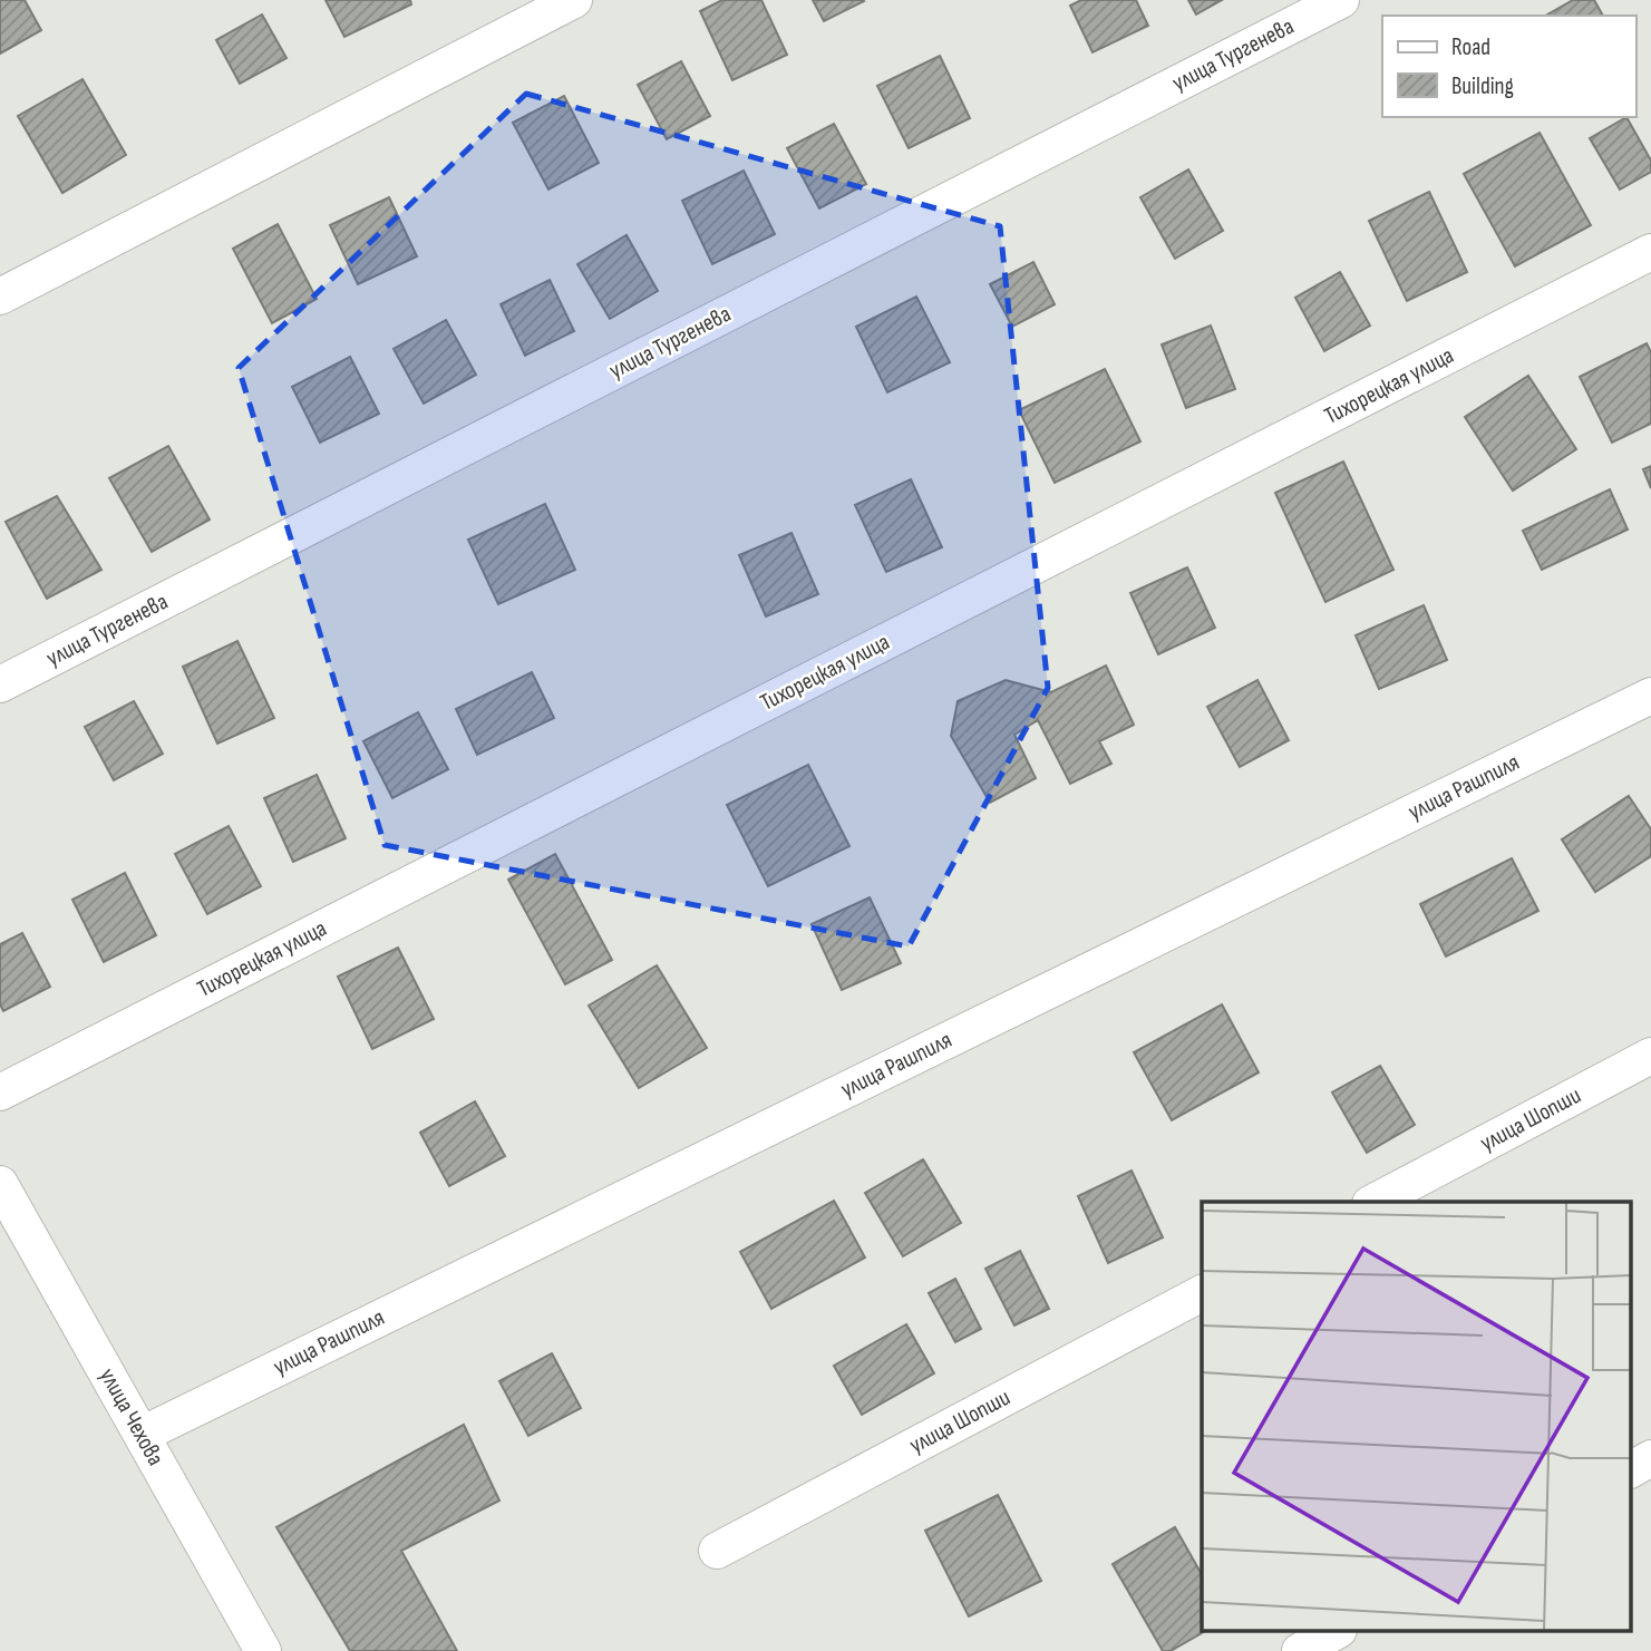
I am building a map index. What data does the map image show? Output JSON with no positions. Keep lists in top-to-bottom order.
{
  "streets": {
    "street": [
      "улица Тургенева",
      "Тихорецкая улица",
      "улица Рашпиля",
      "улица Шопши",
      "улица Чехова"
    ]
  },
  "crossings": [
    ["улица Рашпиля", "улица Чехова"]
  ],
  "legend": ["Road", "Building"]
}
